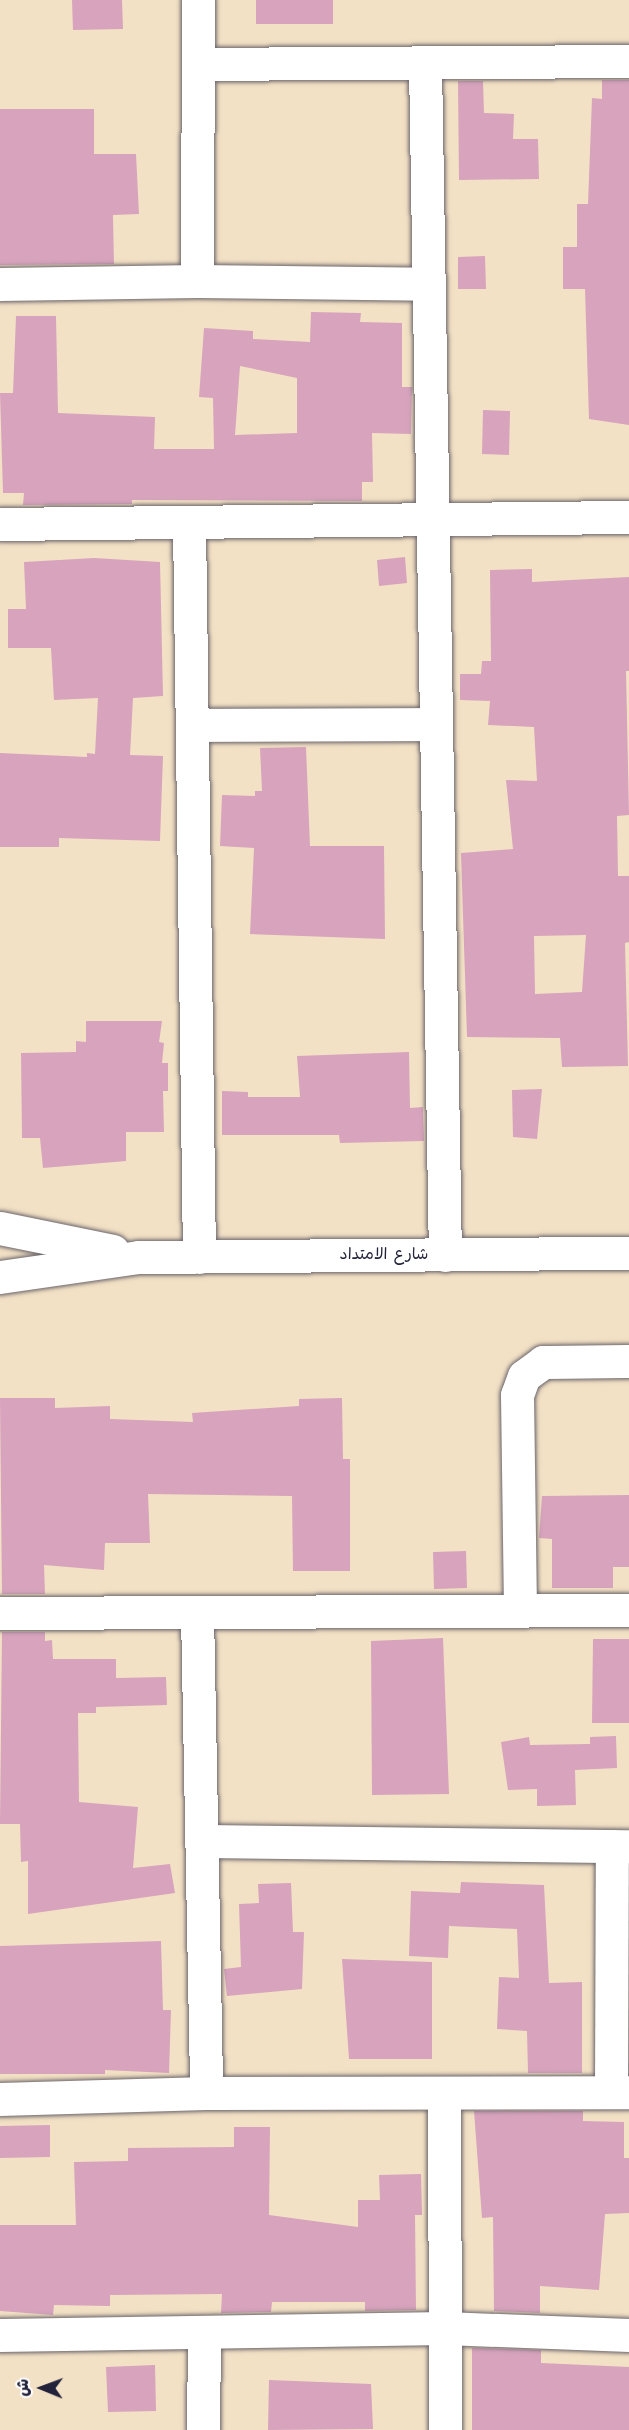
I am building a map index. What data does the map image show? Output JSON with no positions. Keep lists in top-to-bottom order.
{
  "streets": {
    "street": ["شارع الامتداد"]
  },
  "north": "left"
}
